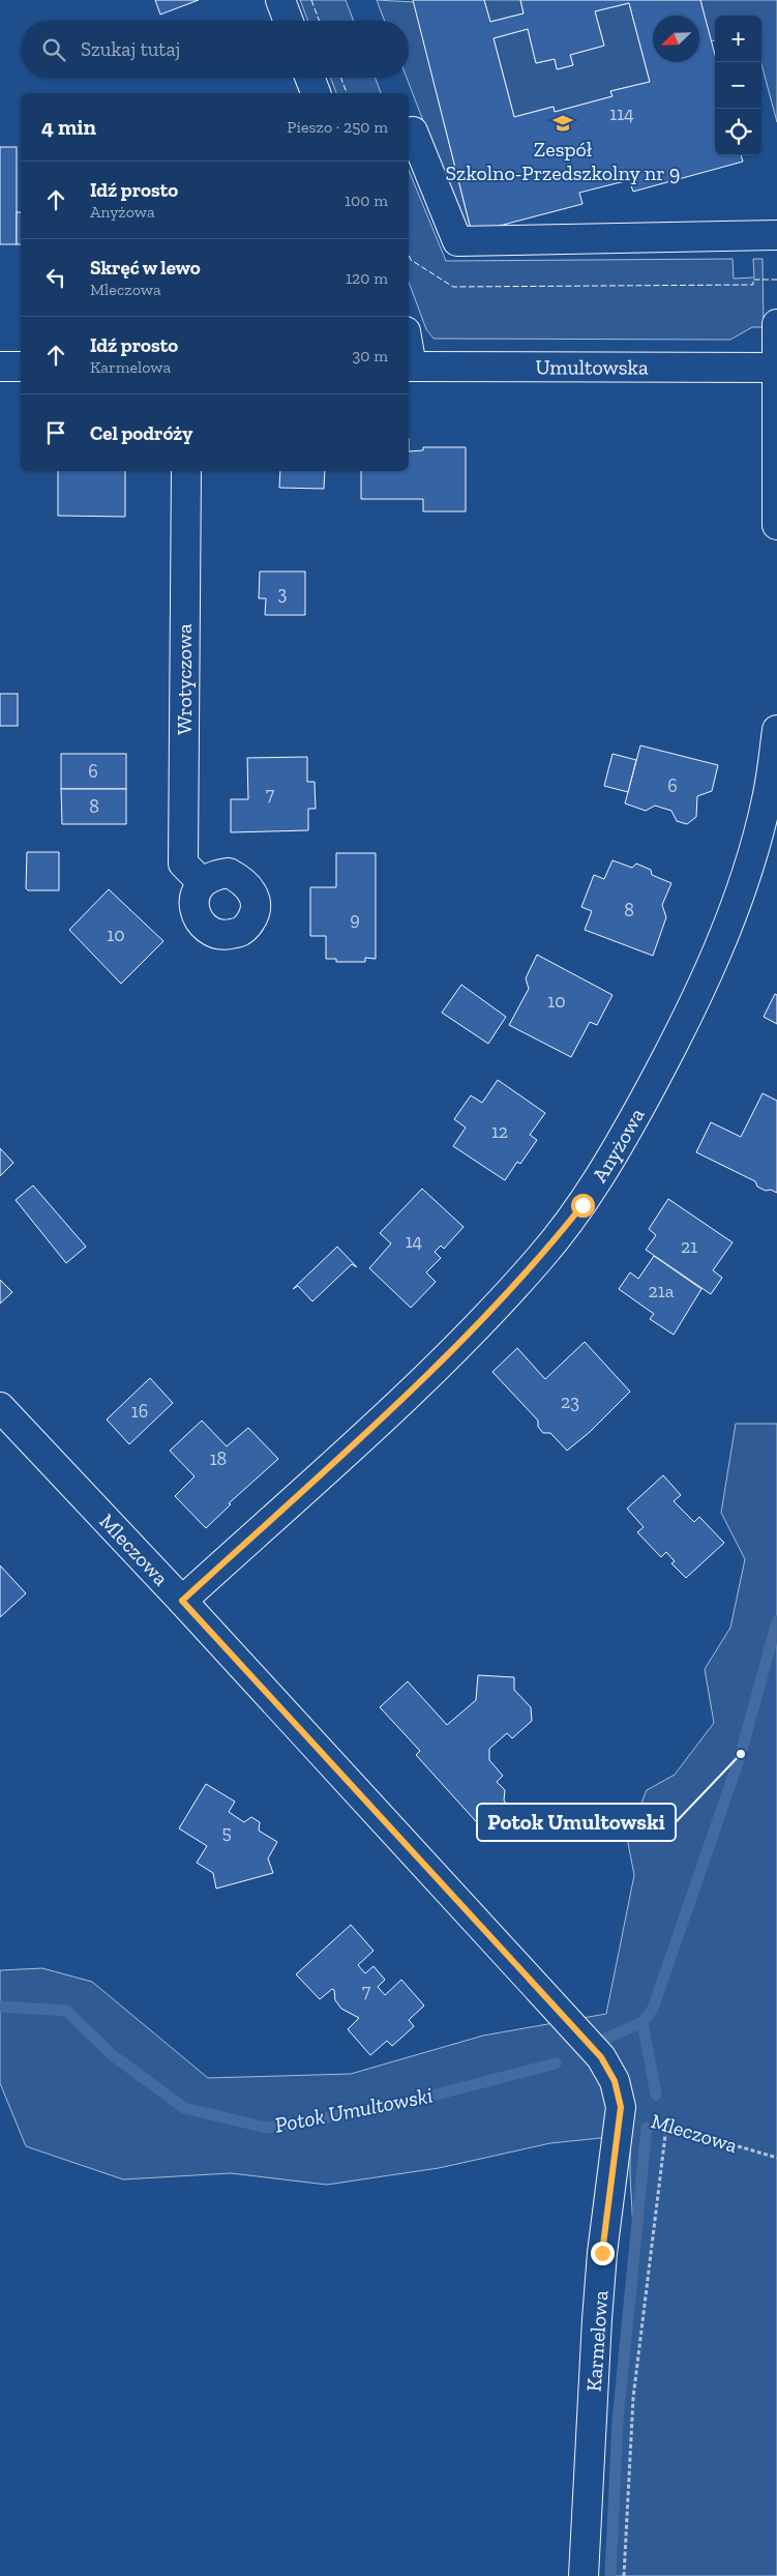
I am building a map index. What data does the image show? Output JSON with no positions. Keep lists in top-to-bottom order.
{
  "streets": {
    "street": [
      "Umultowska",
      "Wrotyczowa",
      "Anyżowa",
      "Mleczowa",
      "Karmelowa"
    ]
  },
  "crossings": [
    ["Anyżowa", "Mleczowa"],
    ["Mleczowa", "Karmelowa"]
  ],
  "water": ["Potok Umultowski"],
  "places": {
    "school or university": ["Zespół Szkolno-Przedszkolny nr 9"],
    "other": ["Potok Umultowski"]
  },
  "house_numbers": [
    "114",
    "3",
    "6",
    "6",
    "7",
    "8",
    "8",
    "9",
    "10",
    "10",
    "12",
    "14",
    "21",
    "21a",
    "23",
    "16",
    "18",
    "5",
    "7"
  ],
  "north": "bottom left",
  "page": {
    "map_buttons": ["+", "−"],
    "search": "Szukaj tutaj",
    "heading": ["4 min", "Pieszo · 250 m"],
    "list": [
      ["Idź prosto", "Anyżowa", "100 m"],
      ["Skręć w lewo", "Mleczowa", "120 m"],
      ["Idź prosto", "Karmelowa", "30 m"],
      "Cel podróży"
    ]
  }
}
